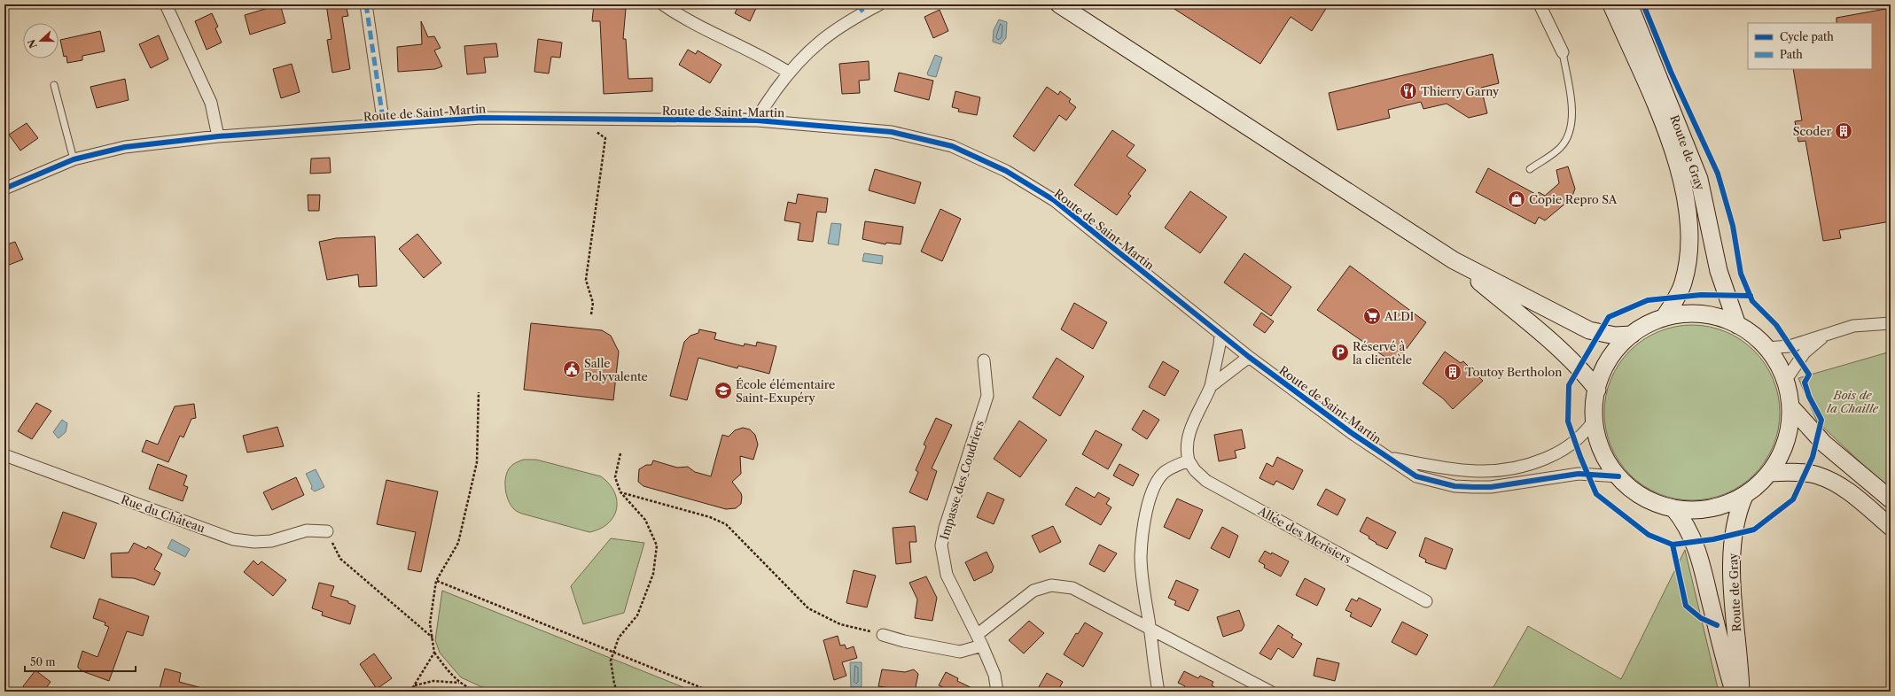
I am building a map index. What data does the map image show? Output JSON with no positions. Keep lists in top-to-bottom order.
{
  "streets": {
    "main road": ["Route de Gray"],
    "street": [
      "Route de Saint-Martin",
      "Impasse des Coudriers",
      "Rue du Château",
      "Allée des Merisiers"
    ]
  },
  "parks": ["Bois de la Chaille"],
  "places": {
    "restaurant": ["Thierry Garny"],
    "building": ["Scoder", "Toutoy Bertholon"],
    "shop": ["Copie Repro SA"],
    "supermarket": ["ALDI"],
    "parking": ["Réservé à la clientèle"],
    "public building": ["Salle Polyvalente"],
    "school or university": ["École élémentaire Saint-Exupéry"]
  },
  "legend": ["Cycle path", "Path"],
  "scale_bar": "50 m",
  "north": "left"
}
